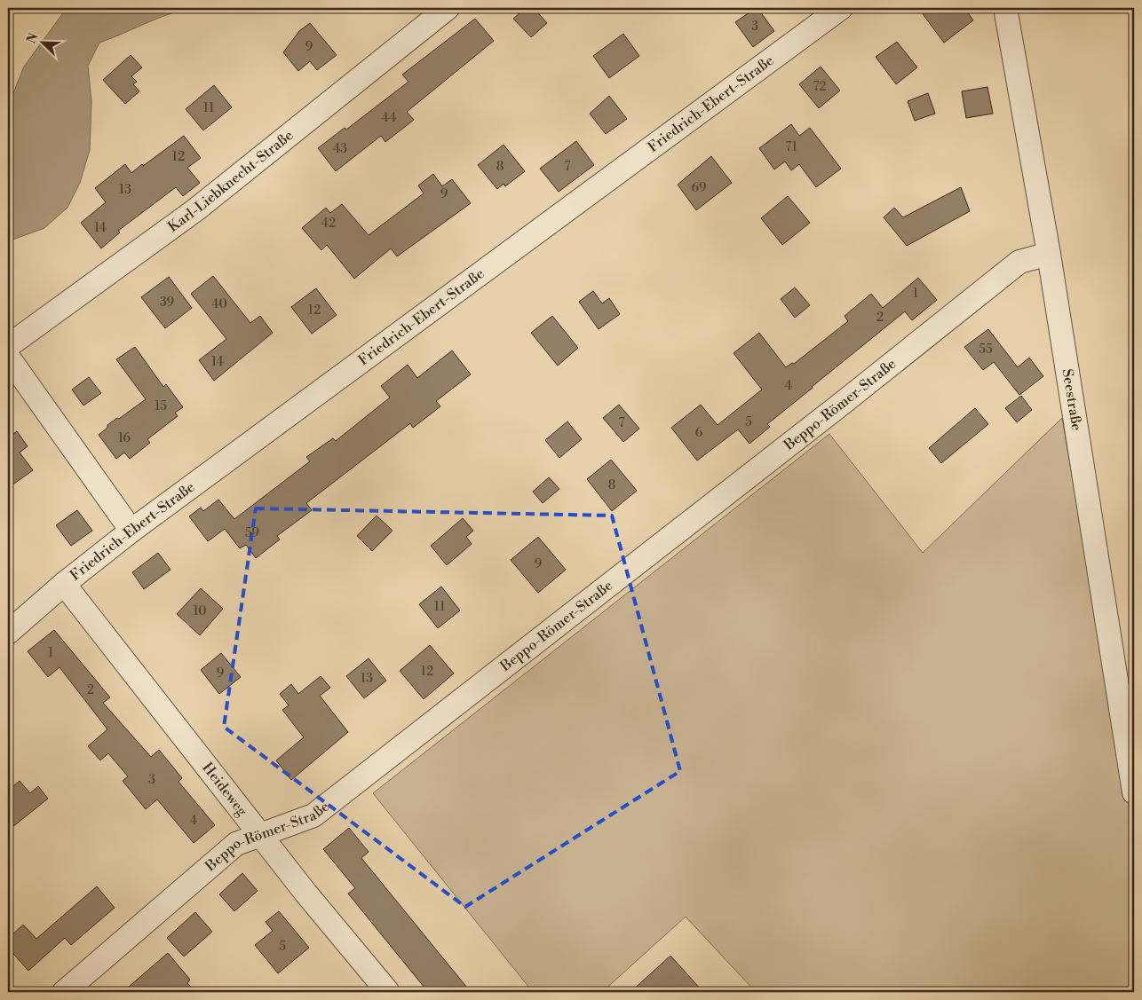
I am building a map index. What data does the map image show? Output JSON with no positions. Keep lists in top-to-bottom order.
{
  "streets": {
    "street": [
      "Friedrich-Ebert-Straße",
      "Karl-Liebknecht-Straße",
      "Seestraße",
      "Beppo-Römer-Straße",
      "Heideweg"
    ]
  },
  "crossings": [
    ["Friedrich-Ebert-Straße", "Heideweg"],
    ["Seestraße", "Beppo-Römer-Straße"],
    ["Beppo-Römer-Straße", "Heideweg"]
  ],
  "house_numbers": [
    "3",
    "9",
    "72",
    "11",
    "44",
    "71",
    "43",
    "12",
    "8",
    "7",
    "69",
    "13",
    "9",
    "42",
    "14",
    "1",
    "39",
    "40",
    "12",
    "2",
    "55",
    "14",
    "4",
    "15",
    "5",
    "7",
    "6",
    "16",
    "8",
    "59",
    "9",
    "11",
    "10",
    "1",
    "12",
    "9",
    "13",
    "2",
    "3",
    "4",
    "5"
  ],
  "north": "top left"
}
